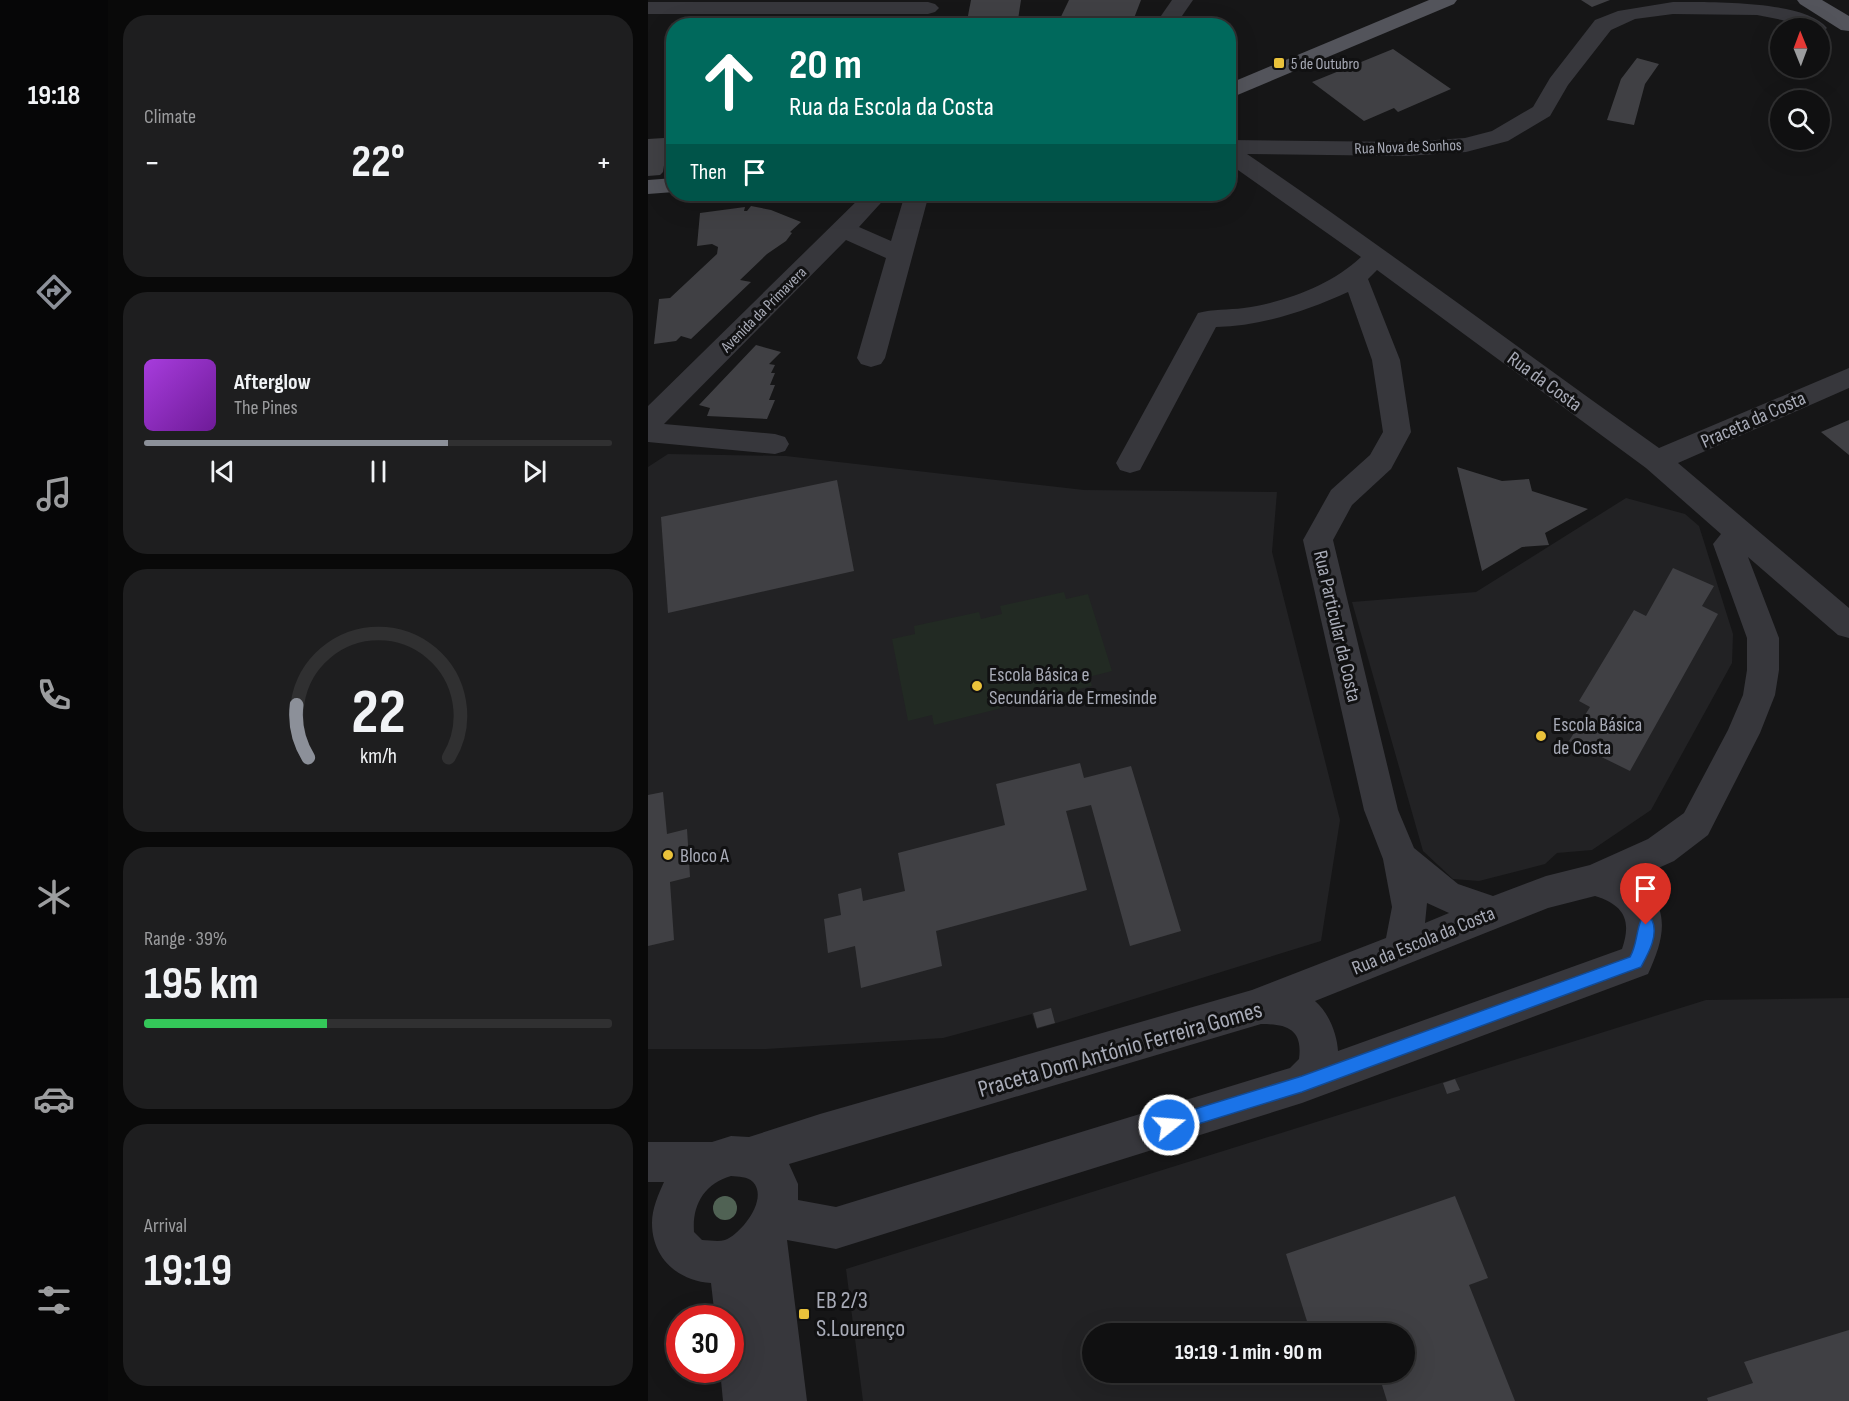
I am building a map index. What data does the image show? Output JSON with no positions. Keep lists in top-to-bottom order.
{
  "streets": {
    "street": [
      "Rua Nova de Sonhos",
      "Avenida da Primavera",
      "Rua da Costa",
      "Praceta da Costa",
      "Rua Particular da Costa",
      "Rua da Escola da Costa",
      "Praceta Dom António Ferreira Gomes"
    ]
  },
  "crossings": [
    ["Rua da Costa", "Praceta da Costa"],
    ["Rua da Costa", "Rua Particular da Costa"],
    ["Rua da Costa", "Rua da Escola da Costa"],
    ["Rua Particular da Costa", "Rua da Escola da Costa"],
    ["Rua da Escola da Costa", "Praceta Dom António Ferreira Gomes"]
  ],
  "places": {
    "transit": ["5 de Outubro", "EB 2/3 S.Lourenço"],
    "other": ["Escola Básica e Secundária de Ermesinde", "Escola Básica de Costa", "Bloco A"]
  },
  "north": "top",
  "page": {
    "tabs": "19:18",
    "tile": [
      "Climate",
      ["Range · 39%", "195 km"],
      ["Arrival", "19:19"]
    ],
    "turn": ["20 m", "Rua da Escola da Costa"],
    "heat": ["−", "22°", "+"],
    "then": "Then",
    "song": ["Afterglow", "The Pines"],
    "limit": "30",
    "trip": "19:19 · 1 min · 90 m",
    "gauge": ["22", "km/h"]
  }
}
